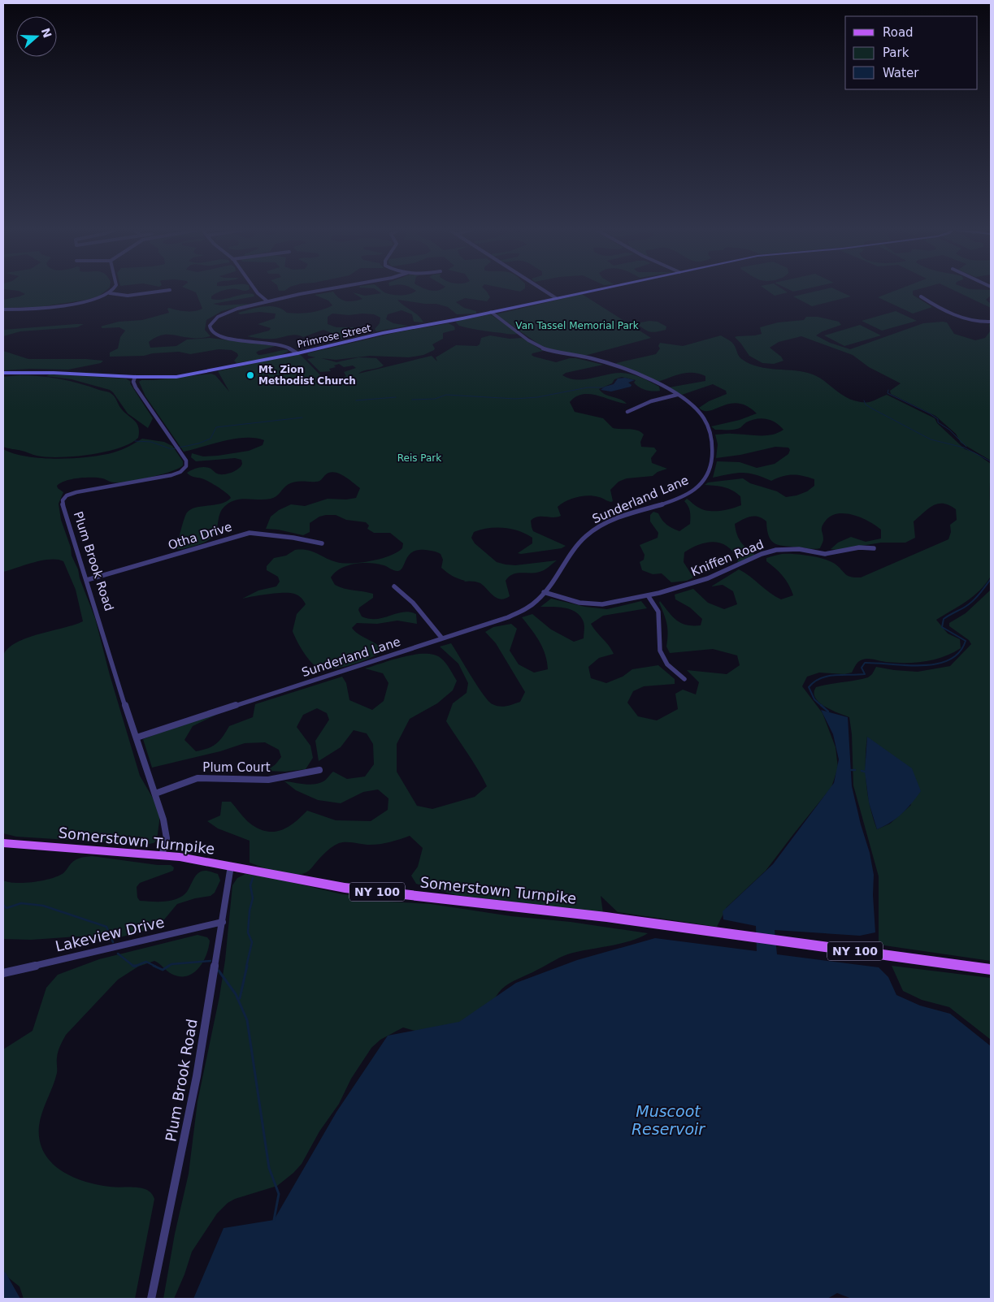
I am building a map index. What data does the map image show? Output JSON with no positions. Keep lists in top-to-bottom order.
{
  "streets": {
    "main road": ["Primrose Street", "Somerstown Turnpike", "NY 100"],
    "street": [
      "Sunderland Lane",
      "Otha Drive",
      "Kniffen Road",
      "Plum Brook Road",
      "Plum Court",
      "Lakeview Drive"
    ]
  },
  "crossings": [
    ["Primrose Street", "Sunderland Lane"],
    ["Primrose Street", "Plum Brook Road"],
    ["Sunderland Lane", "Kniffen Road"],
    ["Sunderland Lane", "Plum Brook Road"],
    ["Otha Drive", "Plum Brook Road"],
    ["Plum Brook Road", "Plum Court"],
    ["Plum Brook Road", "Somerstown Turnpike"],
    ["Plum Brook Road", "Lakeview Drive"]
  ],
  "water": ["Muscoot Reservoir"],
  "parks": ["Van Tassel Memorial Park", "Reis Park"],
  "places": ["Mt. Zion Methodist Church"],
  "legend": ["Road", "Park", "Water"],
  "north": "right"
}
